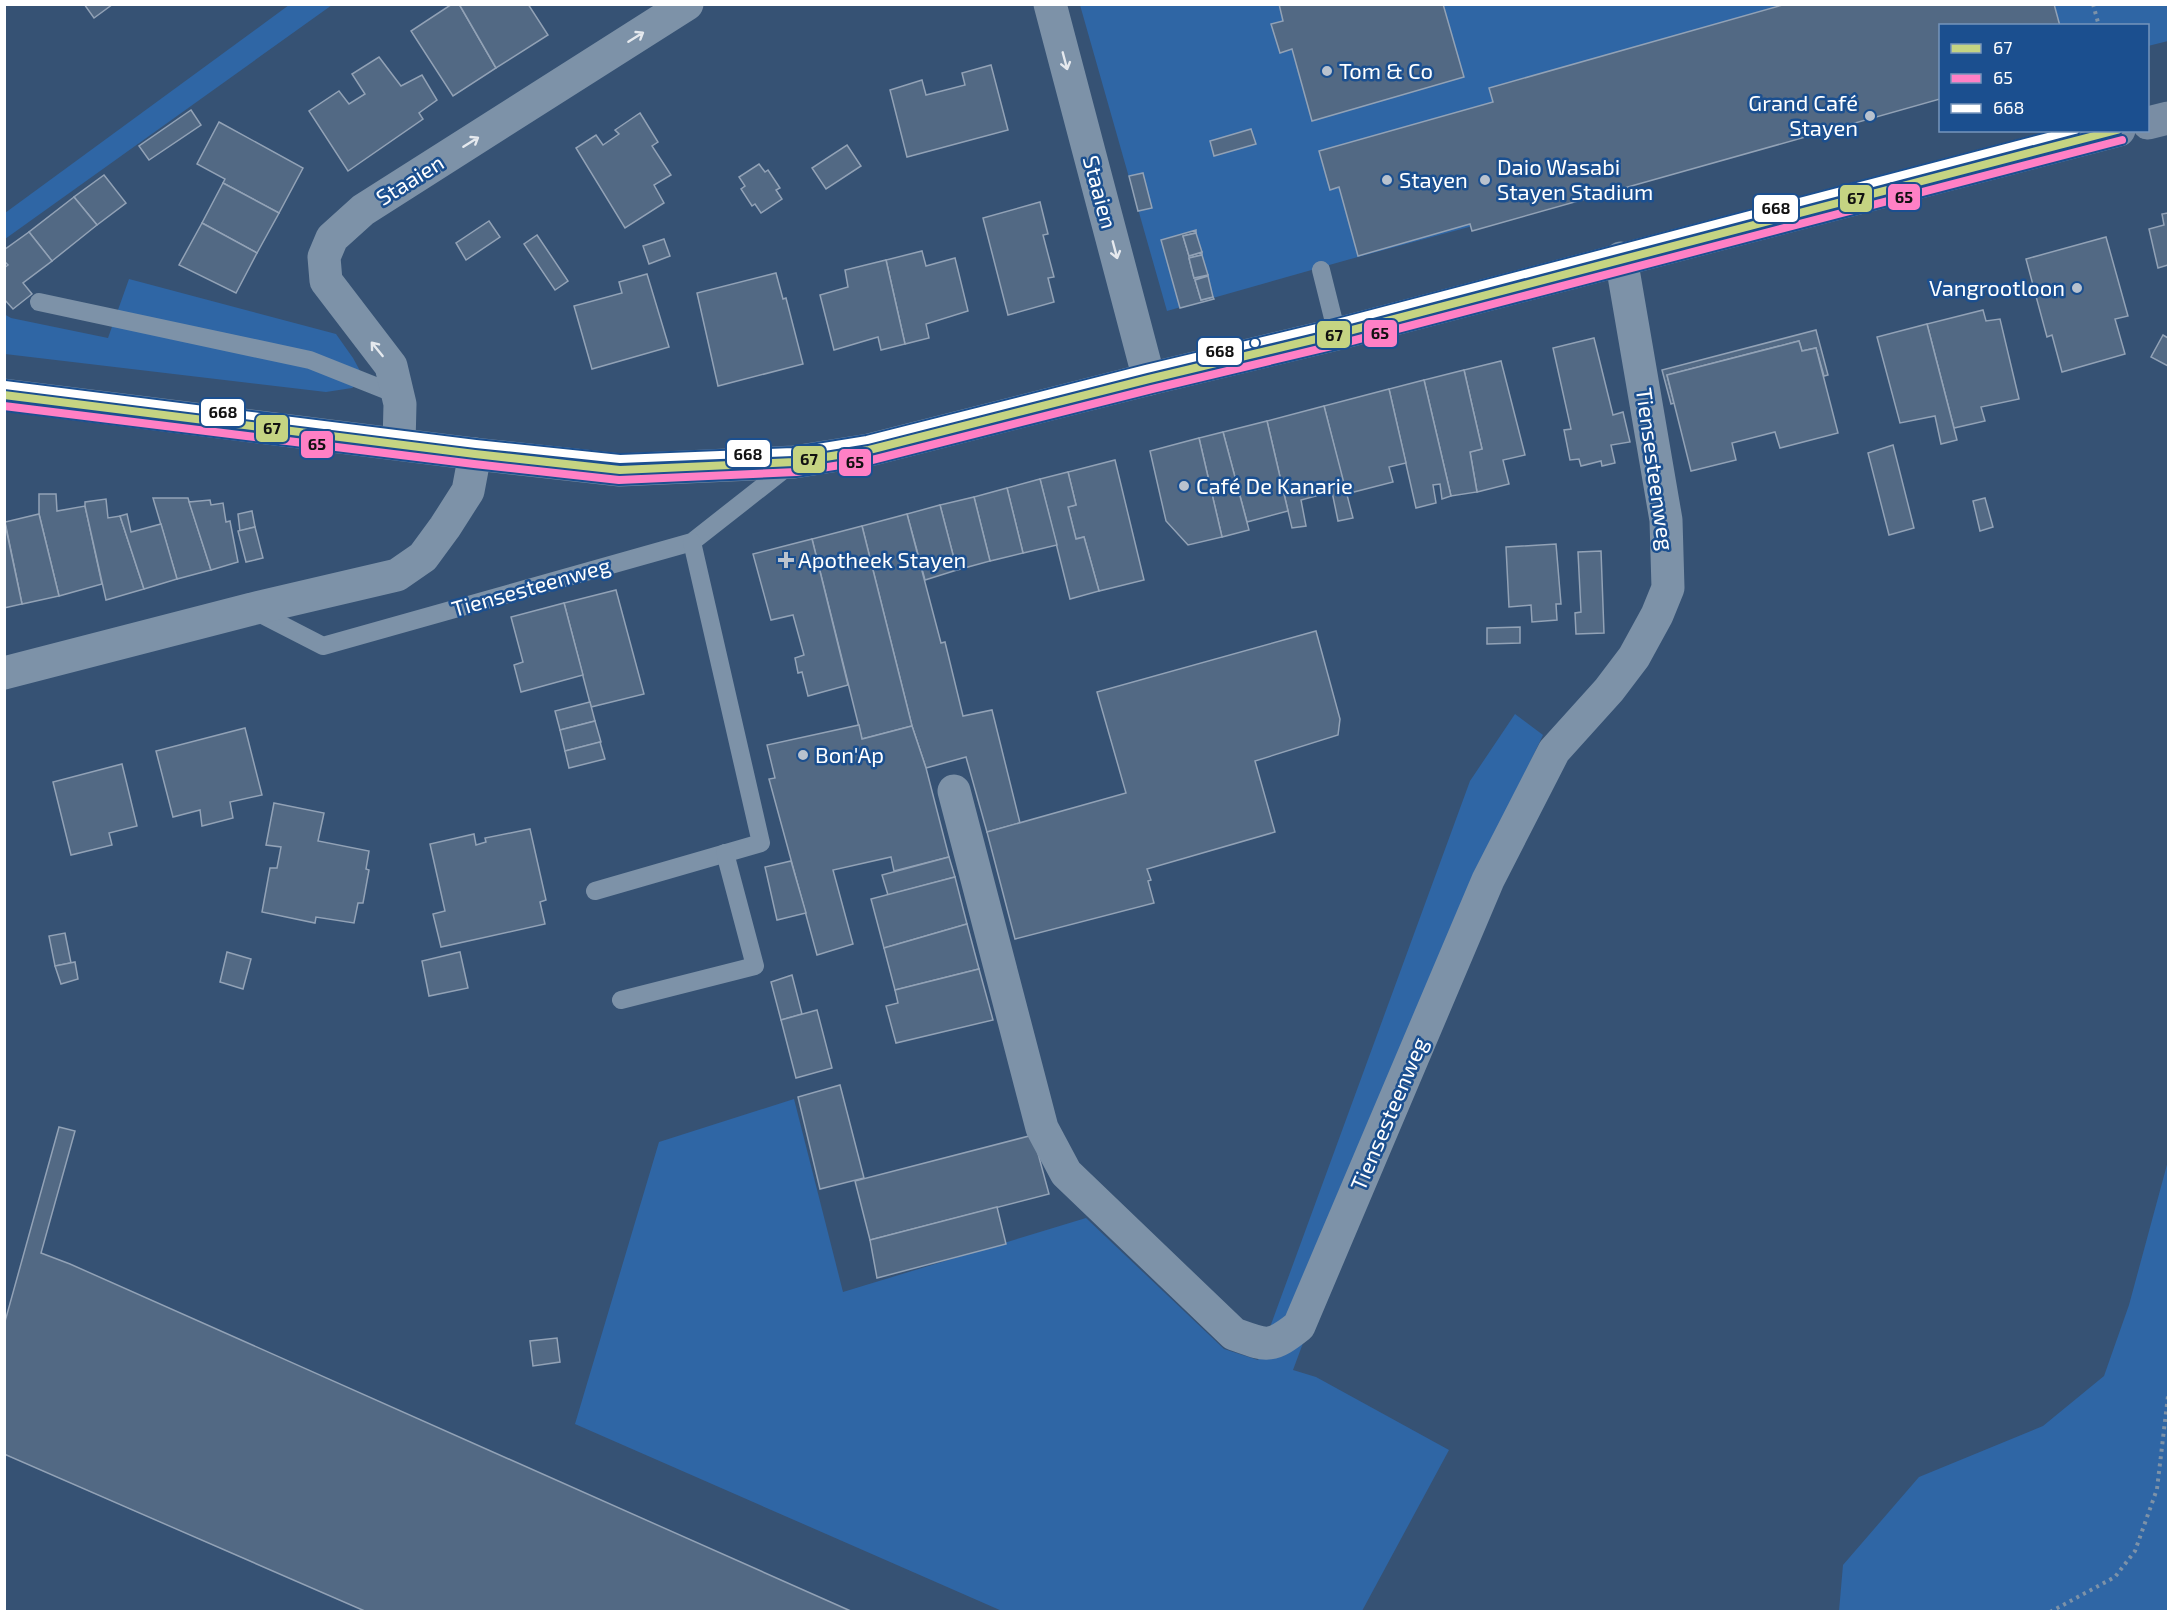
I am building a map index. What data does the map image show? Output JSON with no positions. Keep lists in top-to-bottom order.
{
  "streets": {
    "main road": ["Tiensesteenweg"],
    "street": ["Staaien"]
  },
  "crossings": [
    ["Staaien", "Tiensesteenweg"]
  ],
  "places": {
    "other": [
      "Tom & Co",
      "Grand Café Stayen",
      "Stayen",
      "Daio Wasabi Stayen Stadium",
      "Vangrootloon",
      "Café De Kanarie",
      "Bon'Ap"
    ],
    "health": ["Apotheek Stayen"]
  },
  "lines": ["transit line 67", "transit line 668", "transit line 65"],
  "legend": ["67", "65", "668"]
}
